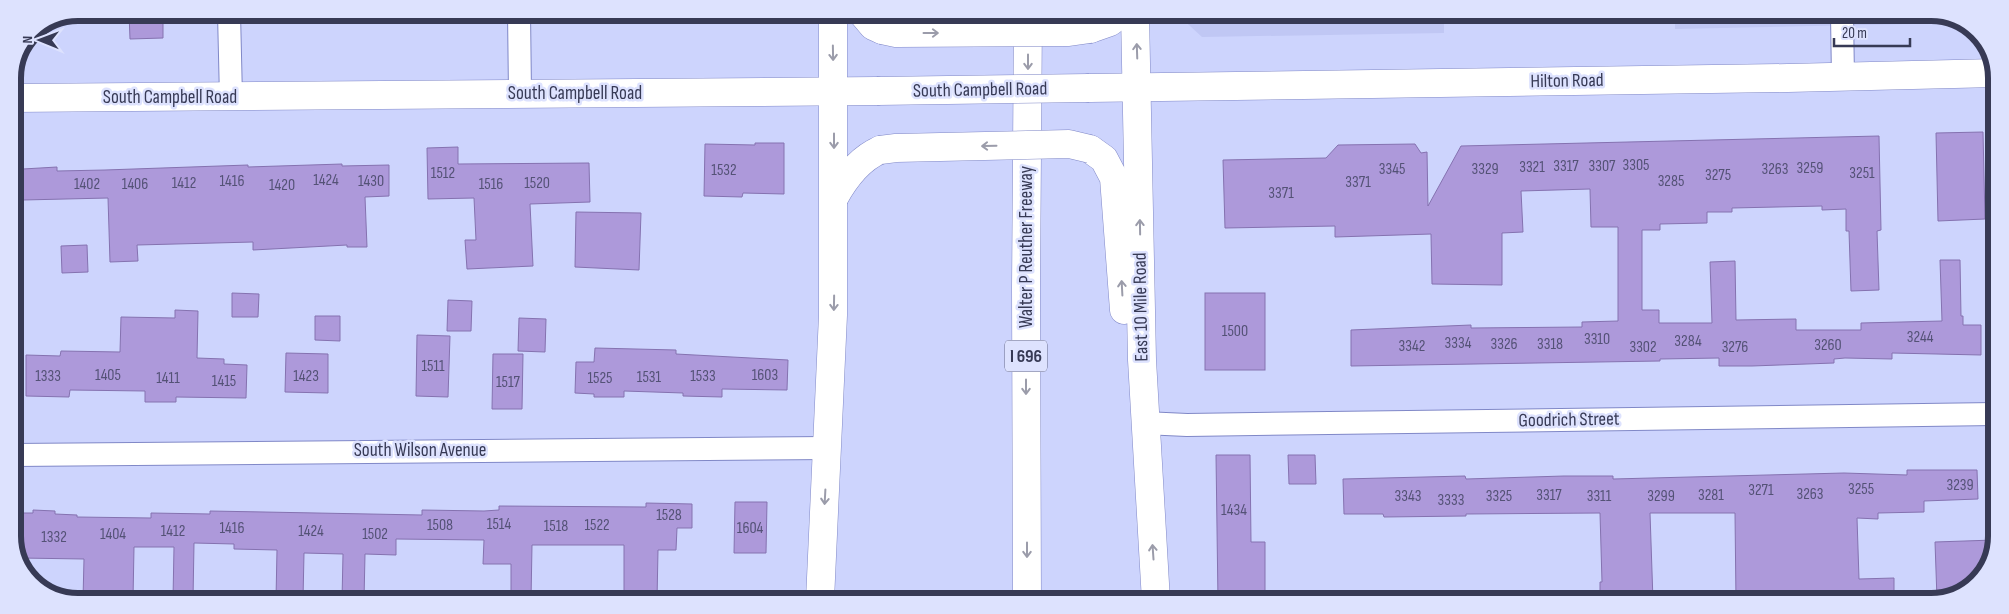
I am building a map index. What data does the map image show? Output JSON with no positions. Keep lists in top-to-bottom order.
{
  "streets": {
    "main road": [
      "Hilton Road",
      "South Campbell Road",
      "Walter P Reuther Freeway",
      "East 10 Mile Road",
      "I 696"
    ],
    "street": ["Goodrich Street", "South Wilson Avenue"]
  },
  "crossings": [
    ["Hilton Road", "South Campbell Road"],
    ["Hilton Road", "East 10 Mile Road"],
    ["South Campbell Road", "East 10 Mile Road"],
    ["East 10 Mile Road", "Goodrich Street"]
  ],
  "one_way": ["East 10 Mile Road"],
  "house_numbers": [
    "3305",
    "3317",
    "3307",
    "3321",
    "3259",
    "3345",
    "3329",
    "3263",
    "1532",
    "1512",
    "3251",
    "3275",
    "1424",
    "1416",
    "1430",
    "3285",
    "3371",
    "1412",
    "1520",
    "1402",
    "1406",
    "1516",
    "1420",
    "3371",
    "1500",
    "3244",
    "3310",
    "3284",
    "3334",
    "3326",
    "3318",
    "3260",
    "3342",
    "3302",
    "3276",
    "1511",
    "1405",
    "1603",
    "1333",
    "1423",
    "1533",
    "1531",
    "1411",
    "1525",
    "1415",
    "1517",
    "3239",
    "3255",
    "3271",
    "3263",
    "3317",
    "3281",
    "3343",
    "3325",
    "3311",
    "3299",
    "3333",
    "1434",
    "1528",
    "1514",
    "1508",
    "1522",
    "1518",
    "1416",
    "1604",
    "1412",
    "1424",
    "1404",
    "1502",
    "1332"
  ],
  "scale_bar": "20 m",
  "north": "left"
}
